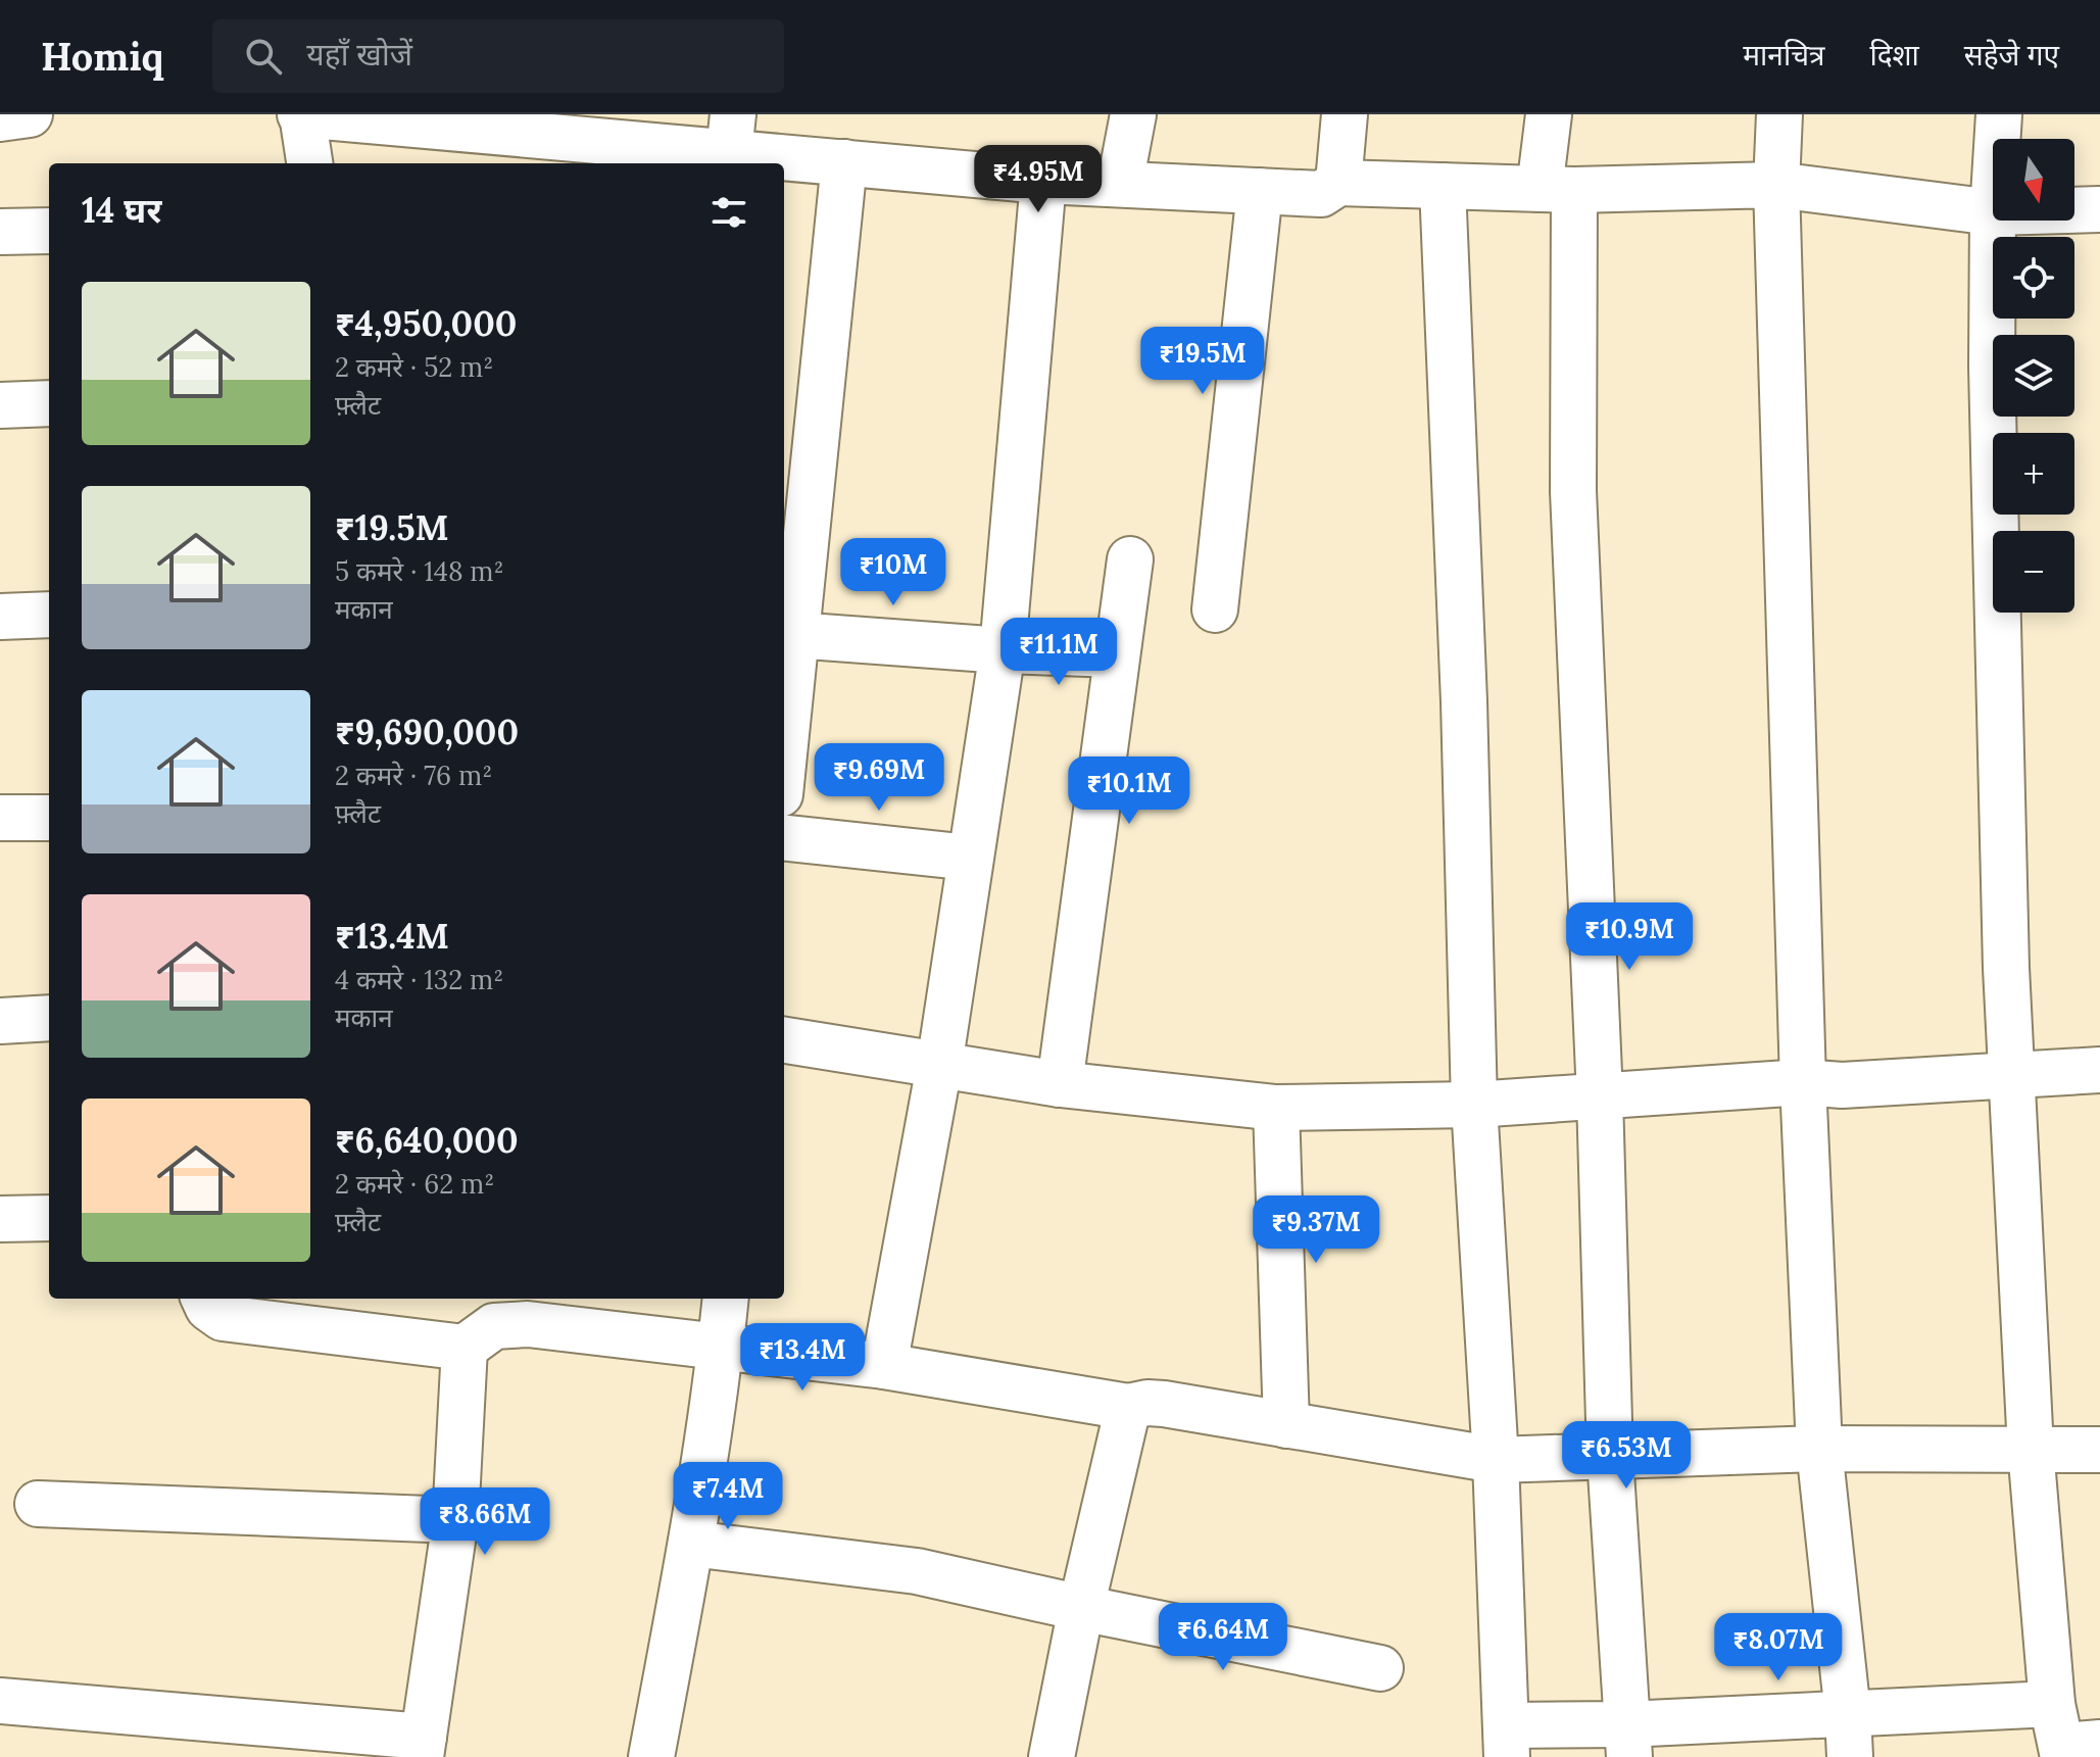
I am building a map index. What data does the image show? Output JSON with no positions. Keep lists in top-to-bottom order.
{
  "north": "bottom",
  "page": {
    "header": "Homiq",
    "search": "यहाँ खोजें",
    "nav": ["मानचित्र", "दिशा", "सहेजे गए"],
    "map_buttons": ["+", "−"],
    "price": [
      "₹4.95M",
      "₹19.5M",
      "₹10M",
      "₹11.1M",
      "₹9.69M",
      "₹10.1M",
      "₹10.9M",
      "₹9.37M",
      "₹13.4M",
      "₹6.53M",
      "₹7.4M",
      "₹8.66M",
      "₹6.64M",
      "₹8.07M"
    ],
    "heading": "14 घर",
    "list": [
      {
        "name": "₹4,950,000",
        "note": "2 कमरे · 52 m² · फ़्लैट"
      },
      {
        "name": "₹19.5M",
        "note": "5 कमरे · 148 m² · मकान"
      },
      {
        "name": "₹9,690,000",
        "note": "2 कमरे · 76 m² · फ़्लैट"
      },
      {
        "name": "₹13.4M",
        "note": "4 कमरे · 132 m² · मकान"
      },
      {
        "name": "₹6,640,000",
        "note": "2 कमरे · 62 m² · फ़्लैट"
      }
    ]
  }
}
